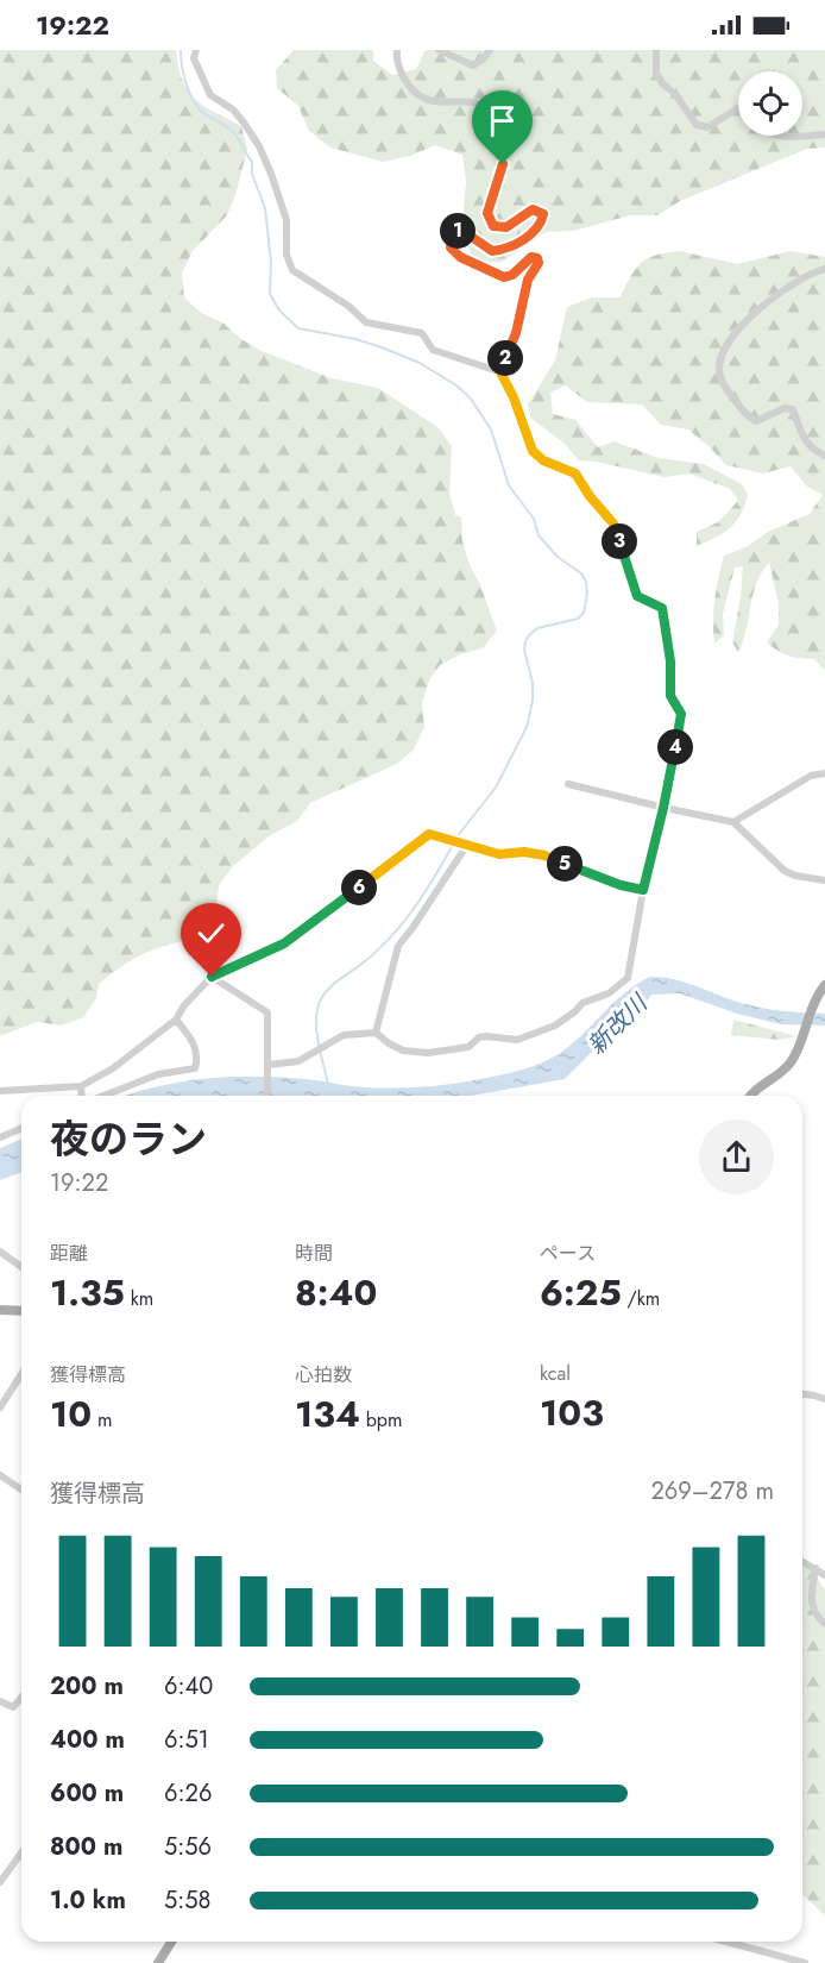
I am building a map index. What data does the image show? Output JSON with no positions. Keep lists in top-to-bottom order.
{
  "water": ["新改川"],
  "page": {
    "status": "19:22",
    "pins": [
      "1",
      "2",
      "3",
      "4",
      "5",
      "6"
    ],
    "heading": ["夜のラン", "19:22"],
    "stats": [
      ["距離", "1.35 km"],
      ["時間", "8:40"],
      ["ペース", "6:25 /km"],
      ["獲得標高", "10 m"],
      ["心拍数", "134 bpm"],
      ["kcal", "103"]
    ],
    "chart": ["獲得標高", "269–278 m"],
    "list": [
      {
        "name": "200 m",
        "note": "6:40"
      },
      {
        "name": "400 m",
        "note": "6:51"
      },
      {
        "name": "600 m",
        "note": "6:26"
      },
      {
        "name": "800 m",
        "note": "5:56"
      },
      {
        "name": "1.0 km",
        "note": "5:58"
      }
    ]
  }
}
